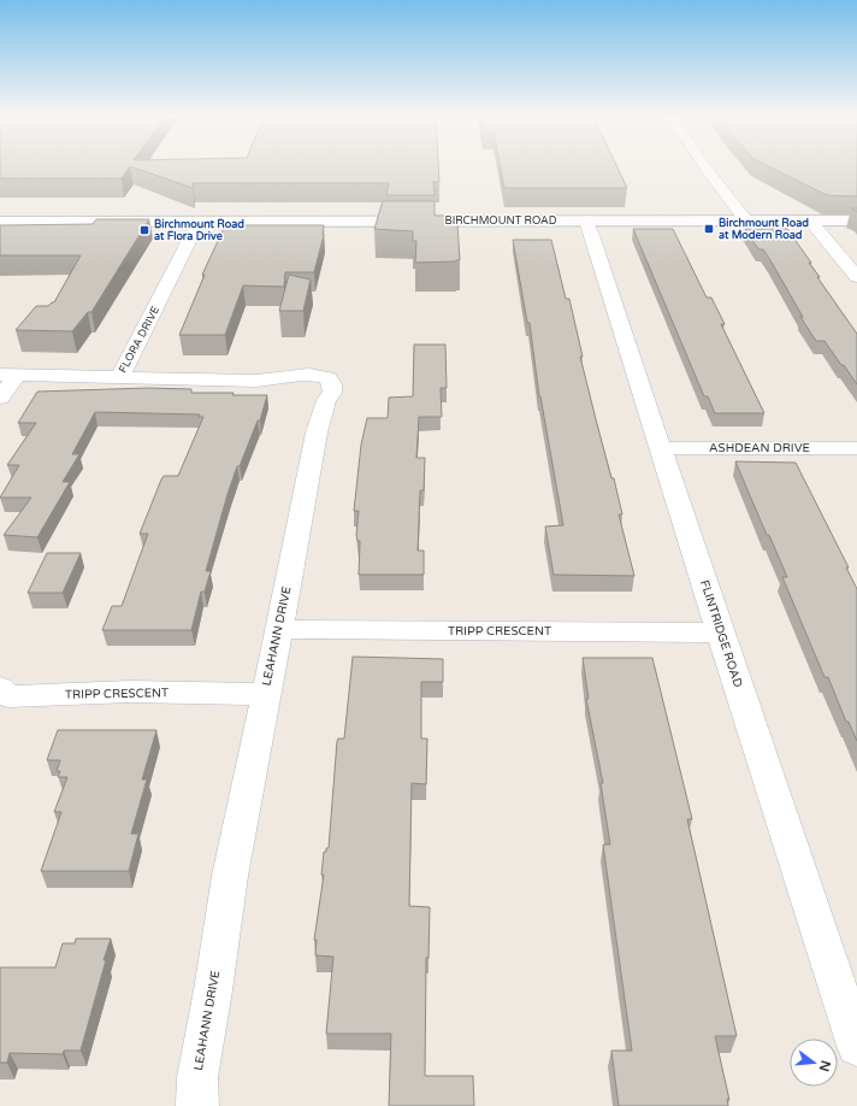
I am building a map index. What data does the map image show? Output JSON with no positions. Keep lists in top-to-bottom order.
{
  "streets": {
    "main road": ["BIRCHMOUNT ROAD"],
    "street": [
      "FLORA DRIVE",
      "ASHDEAN DRIVE",
      "TRIPP CRESCENT",
      "FLINTRIDGE ROAD",
      "LEAHANN DRIVE"
    ]
  },
  "crossings": [
    ["BIRCHMOUNT ROAD", "FLORA DRIVE"],
    ["BIRCHMOUNT ROAD", "FLINTRIDGE ROAD"],
    ["FLORA DRIVE", "LEAHANN DRIVE"],
    ["ASHDEAN DRIVE", "FLINTRIDGE ROAD"],
    ["TRIPP CRESCENT", "FLINTRIDGE ROAD"],
    ["TRIPP CRESCENT", "LEAHANN DRIVE"]
  ],
  "places": {
    "transit": ["Birchmount Road at Modern Road", "Birchmount Road at Flora Drive"]
  },
  "north": "right"
}
